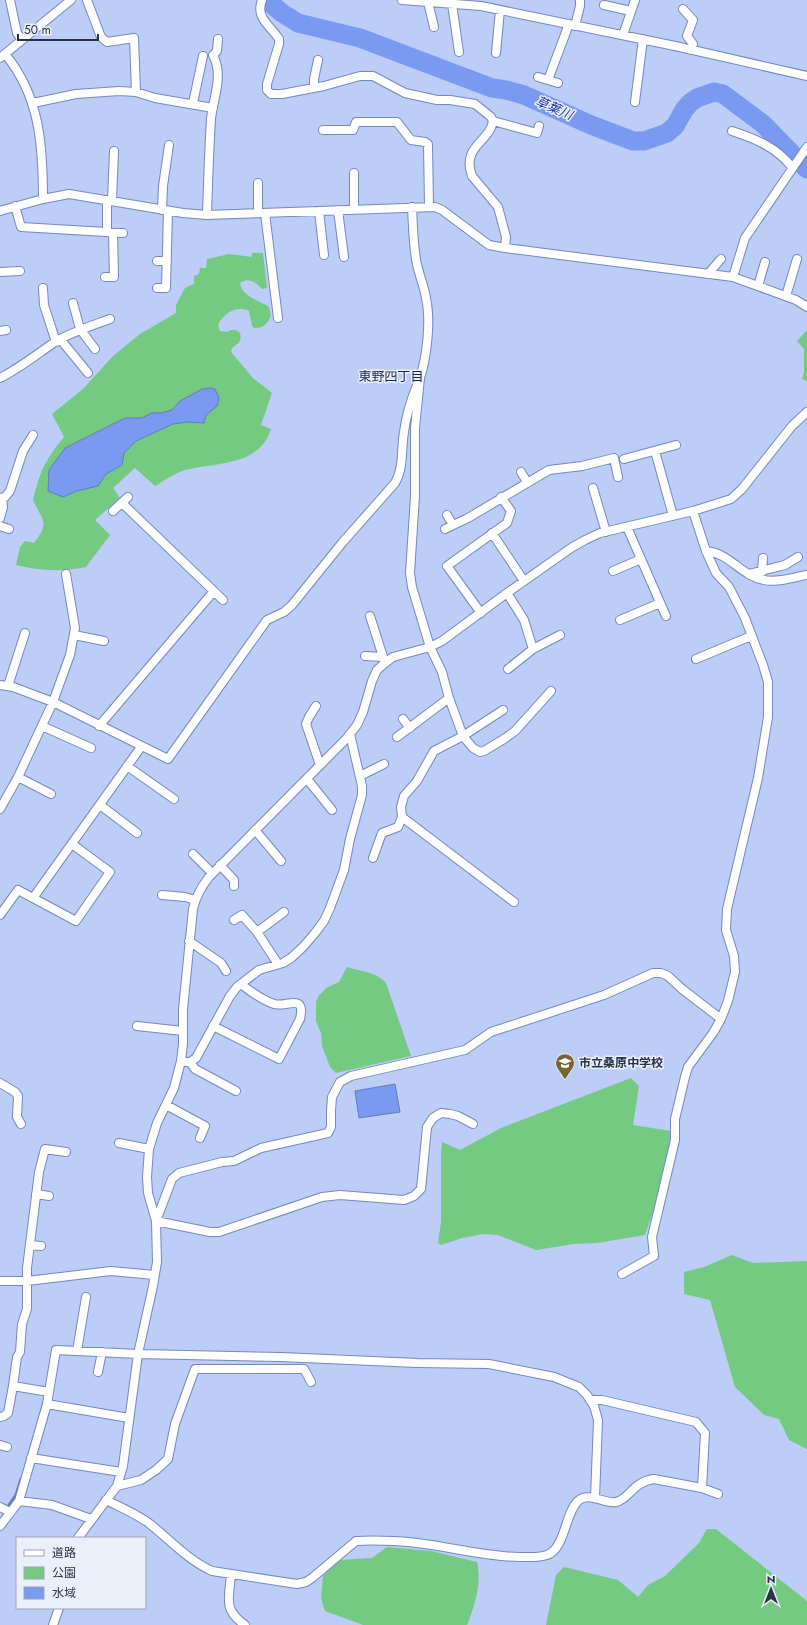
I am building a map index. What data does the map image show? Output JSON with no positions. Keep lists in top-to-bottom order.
{
  "districts": ["東野四丁目"],
  "water": ["草葉川"],
  "places": {
    "school or university": ["市立桑原中学校"]
  },
  "legend": ["道路", "公園", "水域"],
  "scale_bar": "50 m",
  "north": "top"
}
